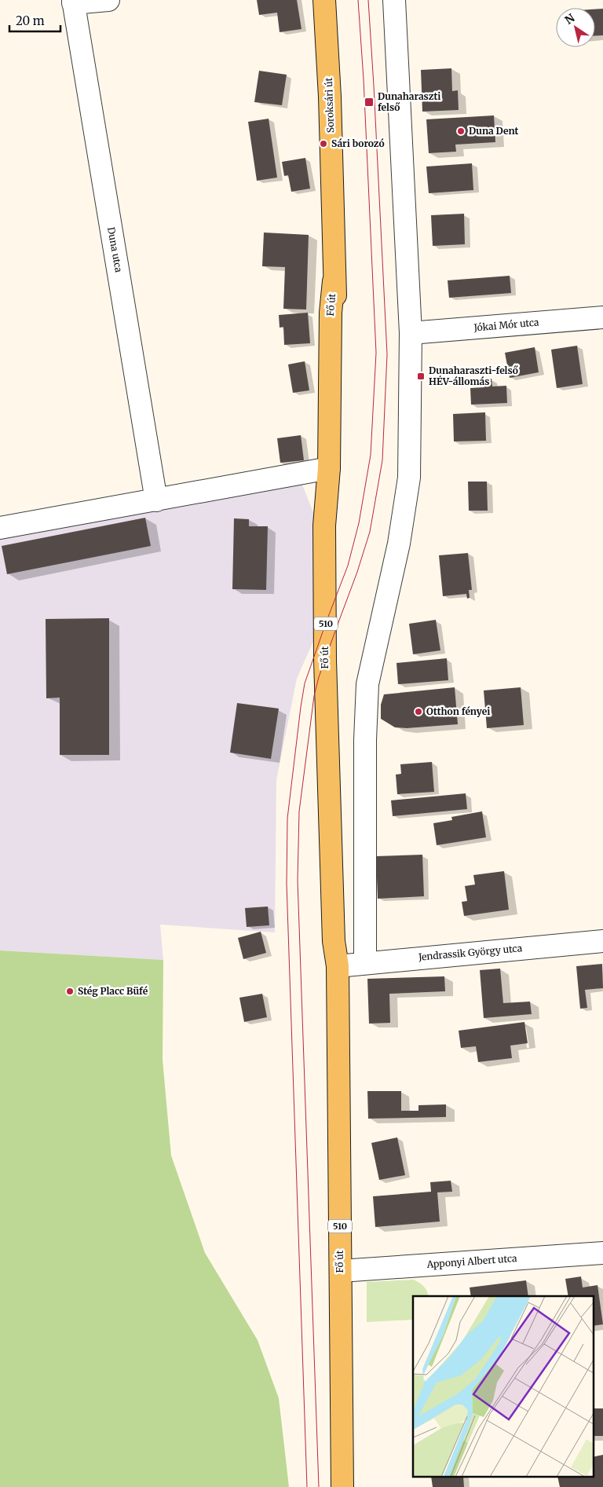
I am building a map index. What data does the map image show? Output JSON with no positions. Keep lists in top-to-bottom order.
{
  "streets": {
    "main road": ["Soroksári út", "Fő út", "510"],
    "street": [
      "Duna utca",
      "Jókai Mór utca",
      "Jendrassik György utca",
      "Apponyi Albert utca"
    ]
  },
  "crossings": [
    ["Soroksári út", "Fő út"],
    ["Fő út", "Jendrassik György utca"],
    ["Fő út", "Apponyi Albert utca"]
  ],
  "places": {
    "transit": ["Dunaharaszti felső", "Dunaharaszti-felső HÉV-állomás"],
    "other": [
      "Duna Dent",
      "Sári borozó",
      "Otthon fényei",
      "Stég Placc Büfé"
    ]
  },
  "scale_bar": "20 m",
  "north": "top left"
}
